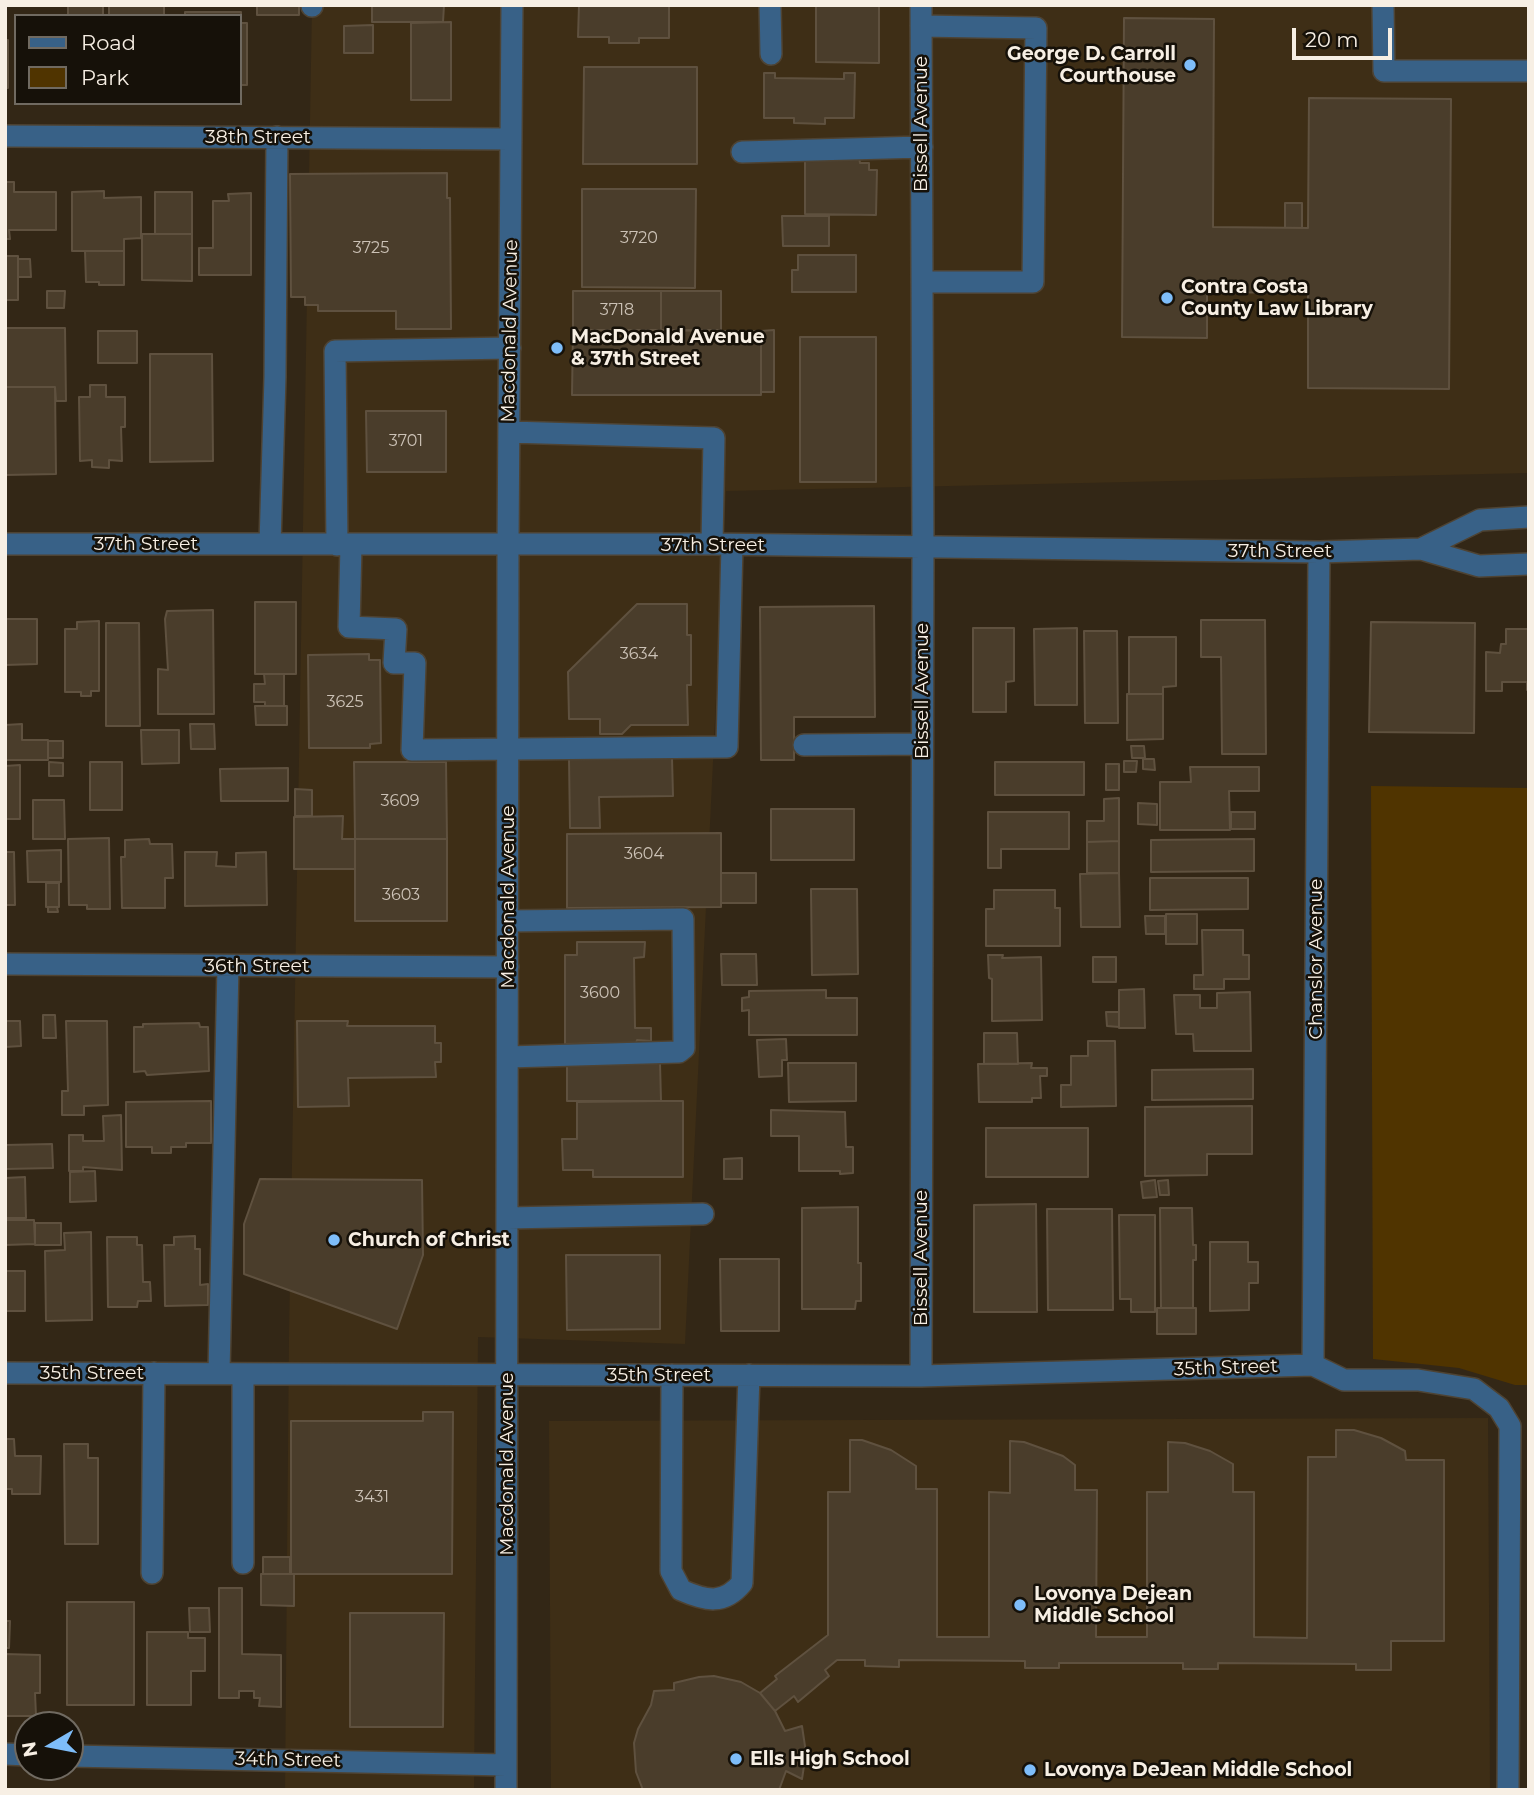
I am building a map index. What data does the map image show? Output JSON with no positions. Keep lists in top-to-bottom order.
{
  "streets": {
    "street": [
      "Bissell Avenue",
      "38th Street",
      "Macdonald Avenue",
      "37th Street",
      "Chanslor Avenue",
      "36th Street",
      "35th Street",
      "34th Street"
    ]
  },
  "crossings": [
    ["Bissell Avenue", "37th Street"],
    ["Bissell Avenue", "35th Street"],
    ["38th Street", "Macdonald Avenue"],
    ["Macdonald Avenue", "37th Street"],
    ["Macdonald Avenue", "36th Street"],
    ["Macdonald Avenue", "35th Street"],
    ["Macdonald Avenue", "34th Street"],
    ["37th Street", "Chanslor Avenue"],
    ["Chanslor Avenue", "35th Street"]
  ],
  "places": [
    "George D. Carroll Courthouse",
    "Contra Costa County Law Library",
    "MacDonald Avenue & 37th Street",
    "Church of Christ",
    "Lovonya Dejean Middle School",
    "Ells High School",
    "Lovonya DeJean Middle School"
  ],
  "house_numbers": [
    "3720",
    "3725",
    "3718",
    "3701",
    "3634",
    "3625",
    "3609",
    "3604",
    "3603",
    "3600",
    "3431"
  ],
  "legend": ["Road", "Park"],
  "scale_bar": "20 m",
  "north": "left"
}
